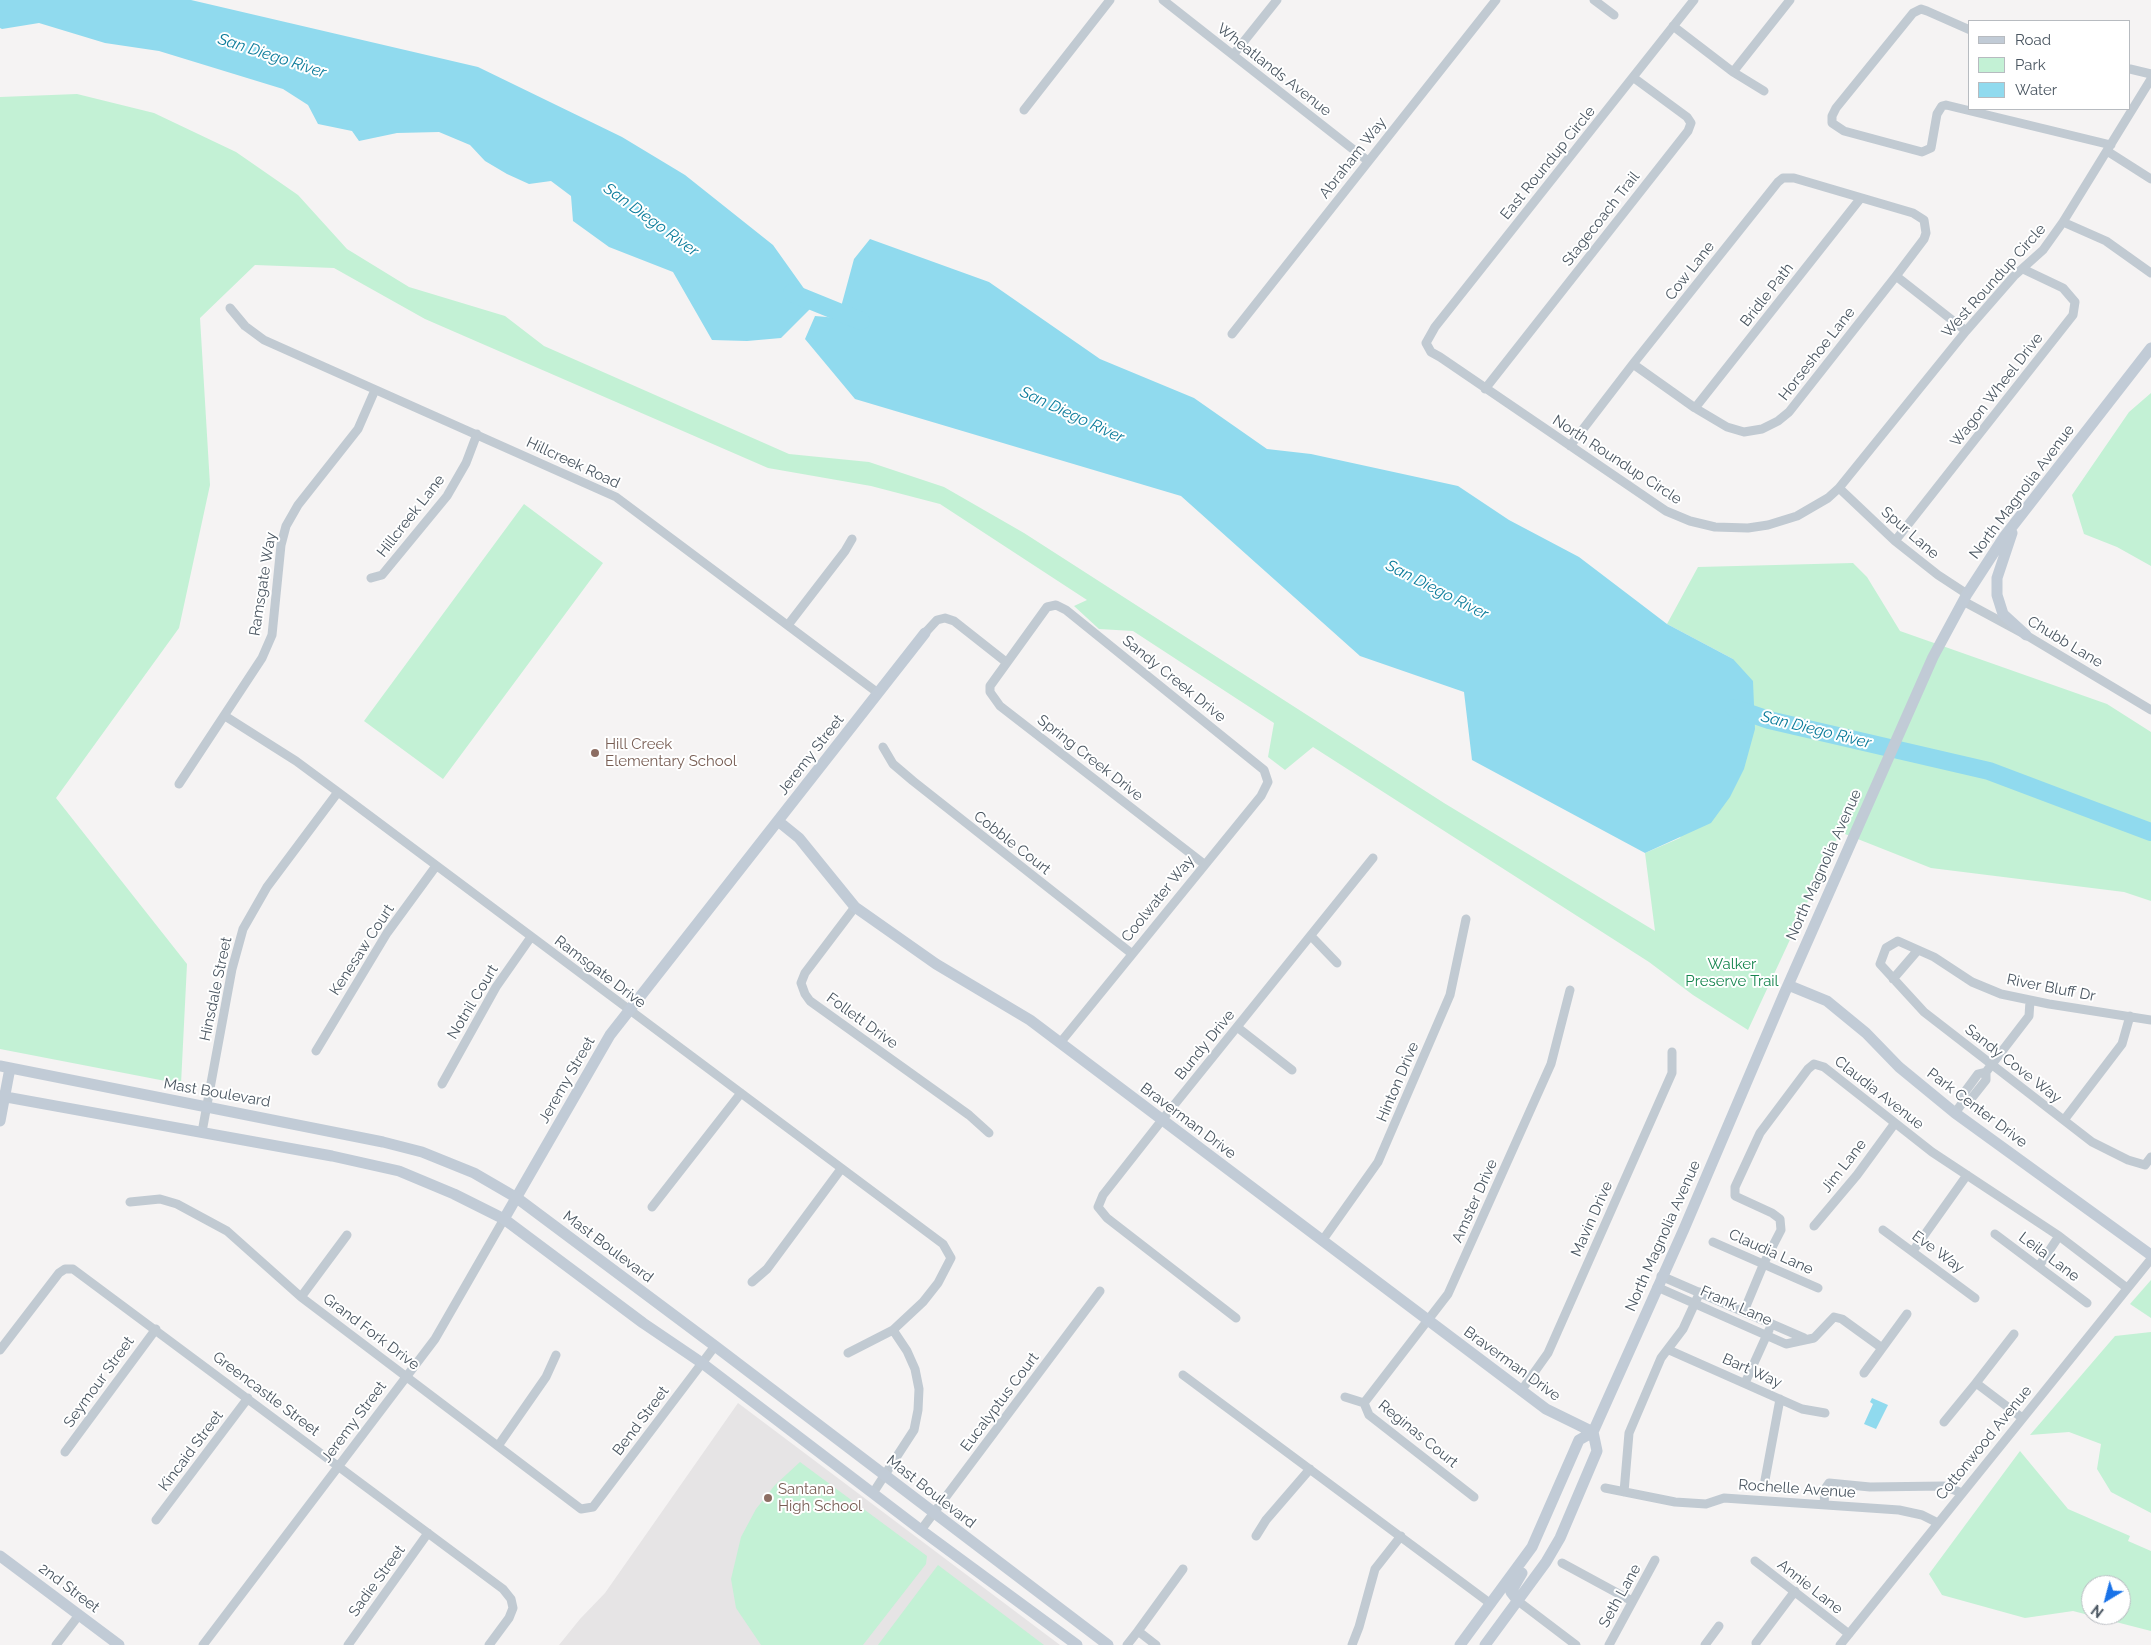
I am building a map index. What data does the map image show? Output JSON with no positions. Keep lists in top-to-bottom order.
{
  "streets": {
    "street": [
      "Wheatlands Avenue",
      "Abraham Way",
      "East Roundup Circle",
      "Stagecoach Trail",
      "Cow Lane",
      "West Roundup Circle",
      "Bridle Path",
      "Horseshoe Lane",
      "Wagon Wheel Drive",
      "North Roundup Circle",
      "Hillcreek Road",
      "North Magnolia Avenue",
      "Hillcreek Lane",
      "Spur Lane",
      "Ramsgate Way",
      "Chubb Lane",
      "Sandy Creek Drive",
      "Jeremy Street",
      "Spring Creek Drive",
      "Cobble Court",
      "Coolwater Way",
      "Kenesaw Court",
      "Ramsgate Drive",
      "River Bluff Dr",
      "Hinsdale Street",
      "Notnil Court",
      "Follett Drive",
      "Bundy Drive",
      "Sandy Cove Way",
      "Hinton Drive",
      "Mast Boulevard",
      "Claudia Avenue",
      "Park Center Drive",
      "Braverman Drive",
      "Jim Lane",
      "Amster Drive",
      "Mavin Drive",
      "Claudia Lane",
      "Eve Way",
      "Leila Lane",
      "Frank Lane",
      "Grand Fork Drive",
      "Bart Way",
      "Seymour Street",
      "Greencastle Street",
      "Eucalyptus Court",
      "Bend Street",
      "Reginas Court",
      "Cottonwood Avenue",
      "Kincaid Street",
      "Rochelle Avenue",
      "Sadie Street",
      "Annie Lane",
      "2nd Street",
      "Seth Lane"
    ]
  },
  "crossings": [
    ["Wheatlands Avenue", "Abraham Way"],
    ["East Roundup Circle", "Stagecoach Trail"],
    ["East Roundup Circle", "North Roundup Circle"],
    ["Stagecoach Trail", "North Roundup Circle"],
    ["Cow Lane", "Bridle Path"],
    ["Cow Lane", "Horseshoe Lane"],
    ["Cow Lane", "North Roundup Circle"],
    ["West Roundup Circle", "Wagon Wheel Drive"],
    ["West Roundup Circle", "North Roundup Circle"],
    ["West Roundup Circle", "Spur Lane"],
    ["Bridle Path", "Horseshoe Lane"],
    ["Wagon Wheel Drive", "Spur Lane"],
    ["North Roundup Circle", "Spur Lane"],
    ["Hillcreek Road", "Hillcreek Lane"],
    ["Hillcreek Road", "Ramsgate Way"],
    ["Hillcreek Road", "Jeremy Street"],
    ["North Magnolia Avenue", "Spur Lane"],
    ["North Magnolia Avenue", "Chubb Lane"],
    ["North Magnolia Avenue", "Park Center Drive"],
    ["North Magnolia Avenue", "Braverman Drive"],
    ["North Magnolia Avenue", "Frank Lane"],
    ["Spur Lane", "Chubb Lane"],
    ["Ramsgate Way", "Ramsgate Drive"],
    ["Sandy Creek Drive", "Jeremy Street"],
    ["Sandy Creek Drive", "Spring Creek Drive"],
    ["Sandy Creek Drive", "Coolwater Way"],
    ["Jeremy Street", "Spring Creek Drive"],
    ["Jeremy Street", "Ramsgate Drive"],
    ["Jeremy Street", "Mast Boulevard"],
    ["Jeremy Street", "Braverman Drive"],
    ["Jeremy Street", "Grand Fork Drive"],
    ["Jeremy Street", "Greencastle Street"],
    ["Spring Creek Drive", "Coolwater Way"],
    ["Cobble Court", "Coolwater Way"],
    ["Coolwater Way", "Braverman Drive"],
    ["Kenesaw Court", "Ramsgate Drive"],
    ["Ramsgate Drive", "Hinsdale Street"],
    ["Ramsgate Drive", "Notnil Court"],
    ["River Bluff Dr", "Sandy Cove Way"],
    ["Hinsdale Street", "Mast Boulevard"],
    ["Follett Drive", "Braverman Drive"],
    ["Bundy Drive", "Braverman Drive"],
    ["Hinton Drive", "Braverman Drive"],
    ["Mast Boulevard", "Eucalyptus Court"],
    ["Mast Boulevard", "Bend Street"],
    ["Claudia Avenue", "Jim Lane"],
    ["Claudia Avenue", "Claudia Lane"],
    ["Claudia Avenue", "Frank Lane"],
    ["Claudia Avenue", "Cottonwood Avenue"],
    ["Braverman Drive", "Amster Drive"],
    ["Braverman Drive", "Mavin Drive"],
    ["Amster Drive", "Reginas Court"],
    ["Grand Fork Drive", "Bend Street"],
    ["Seymour Street", "Greencastle Street"],
    ["Greencastle Street", "Kincaid Street"],
    ["Greencastle Street", "Sadie Street"],
    ["Cottonwood Avenue", "Rochelle Avenue"],
    ["Cottonwood Avenue", "Annie Lane"]
  ],
  "water": ["San Diego River"],
  "parks": ["Walker Preserve Trail"],
  "places": ["Hill Creek Elementary School", "Santana High School"],
  "legend": ["Road", "Park", "Water"],
  "north": "bottom left"
}
